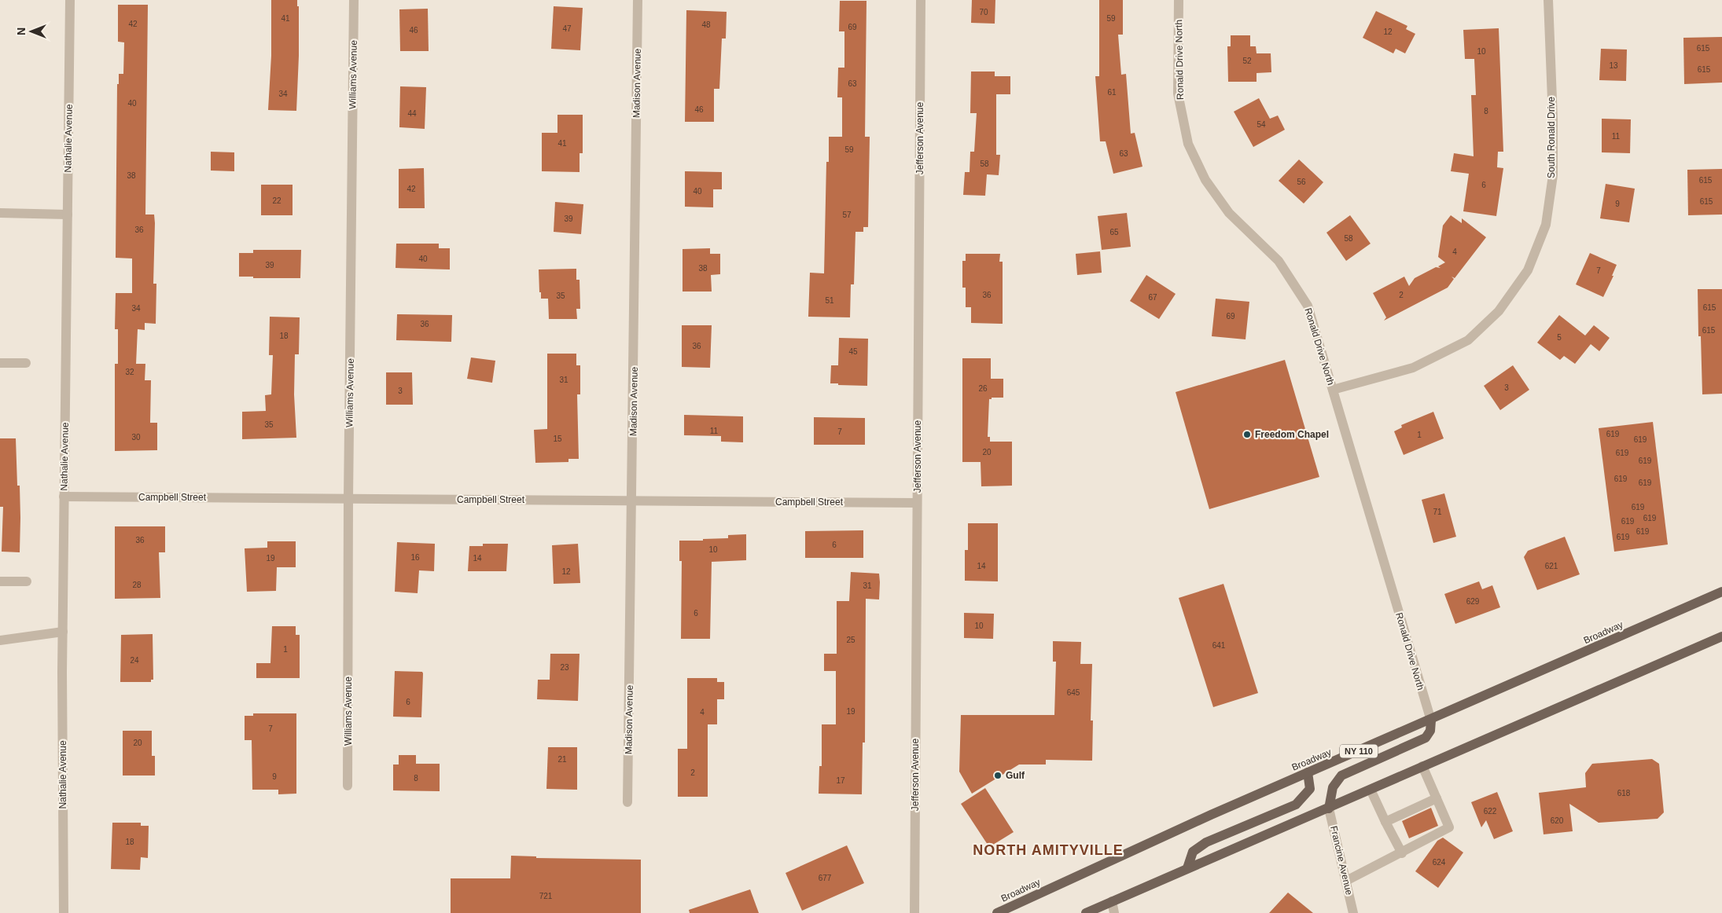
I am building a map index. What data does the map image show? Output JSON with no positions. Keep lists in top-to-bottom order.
{
  "streets": {
    "main road": ["Broadway", "NY 110"],
    "street": [
      "Ronald Drive North",
      "Williams Avenue",
      "Madison Avenue",
      "South Ronald Drive",
      "Nathalie Avenue",
      "Jefferson Avenue",
      "Campbell Street",
      "Francine Avenue"
    ]
  },
  "crossings": [
    ["Ronald Drive North", "South Ronald Drive"],
    ["Ronald Drive North", "Broadway"],
    ["Williams Avenue", "Campbell Street"],
    ["Madison Avenue", "Campbell Street"],
    ["Nathalie Avenue", "Campbell Street"],
    ["Jefferson Avenue", "Campbell Street"]
  ],
  "districts": ["NORTH AMITYVILLE"],
  "places": ["Freedom Chapel", "Gulf"],
  "house_numbers": [
    "70",
    "41",
    "59",
    "42",
    "48",
    "69",
    "47",
    "46",
    "12",
    "615",
    "10",
    "52",
    "13",
    "615",
    "63",
    "61",
    "34",
    "40",
    "46",
    "8",
    "44",
    "54",
    "11",
    "41",
    "59",
    "63",
    "58",
    "38",
    "615",
    "56",
    "6",
    "42",
    "40",
    "22",
    "615",
    "9",
    "57",
    "39",
    "36",
    "65",
    "58",
    "4",
    "40",
    "39",
    "38",
    "7",
    "36",
    "2",
    "35",
    "67",
    "51",
    "615",
    "34",
    "69",
    "36",
    "615",
    "18",
    "5",
    "36",
    "45",
    "32",
    "31",
    "3",
    "26",
    "3",
    "35",
    "11",
    "7",
    "619",
    "1",
    "30",
    "15",
    "619",
    "20",
    "619",
    "619",
    "619",
    "619",
    "619",
    "71",
    "619",
    "619",
    "619",
    "619",
    "36",
    "6",
    "10",
    "16",
    "19",
    "14",
    "14",
    "621",
    "12",
    "28",
    "31",
    "629",
    "6",
    "10",
    "25",
    "641",
    "1",
    "24",
    "23",
    "645",
    "6",
    "19",
    "4",
    "7",
    "20",
    "21",
    "2",
    "9",
    "8",
    "17",
    "618",
    "622",
    "620",
    "18",
    "624",
    "677",
    "721"
  ],
  "north": "left"
}
